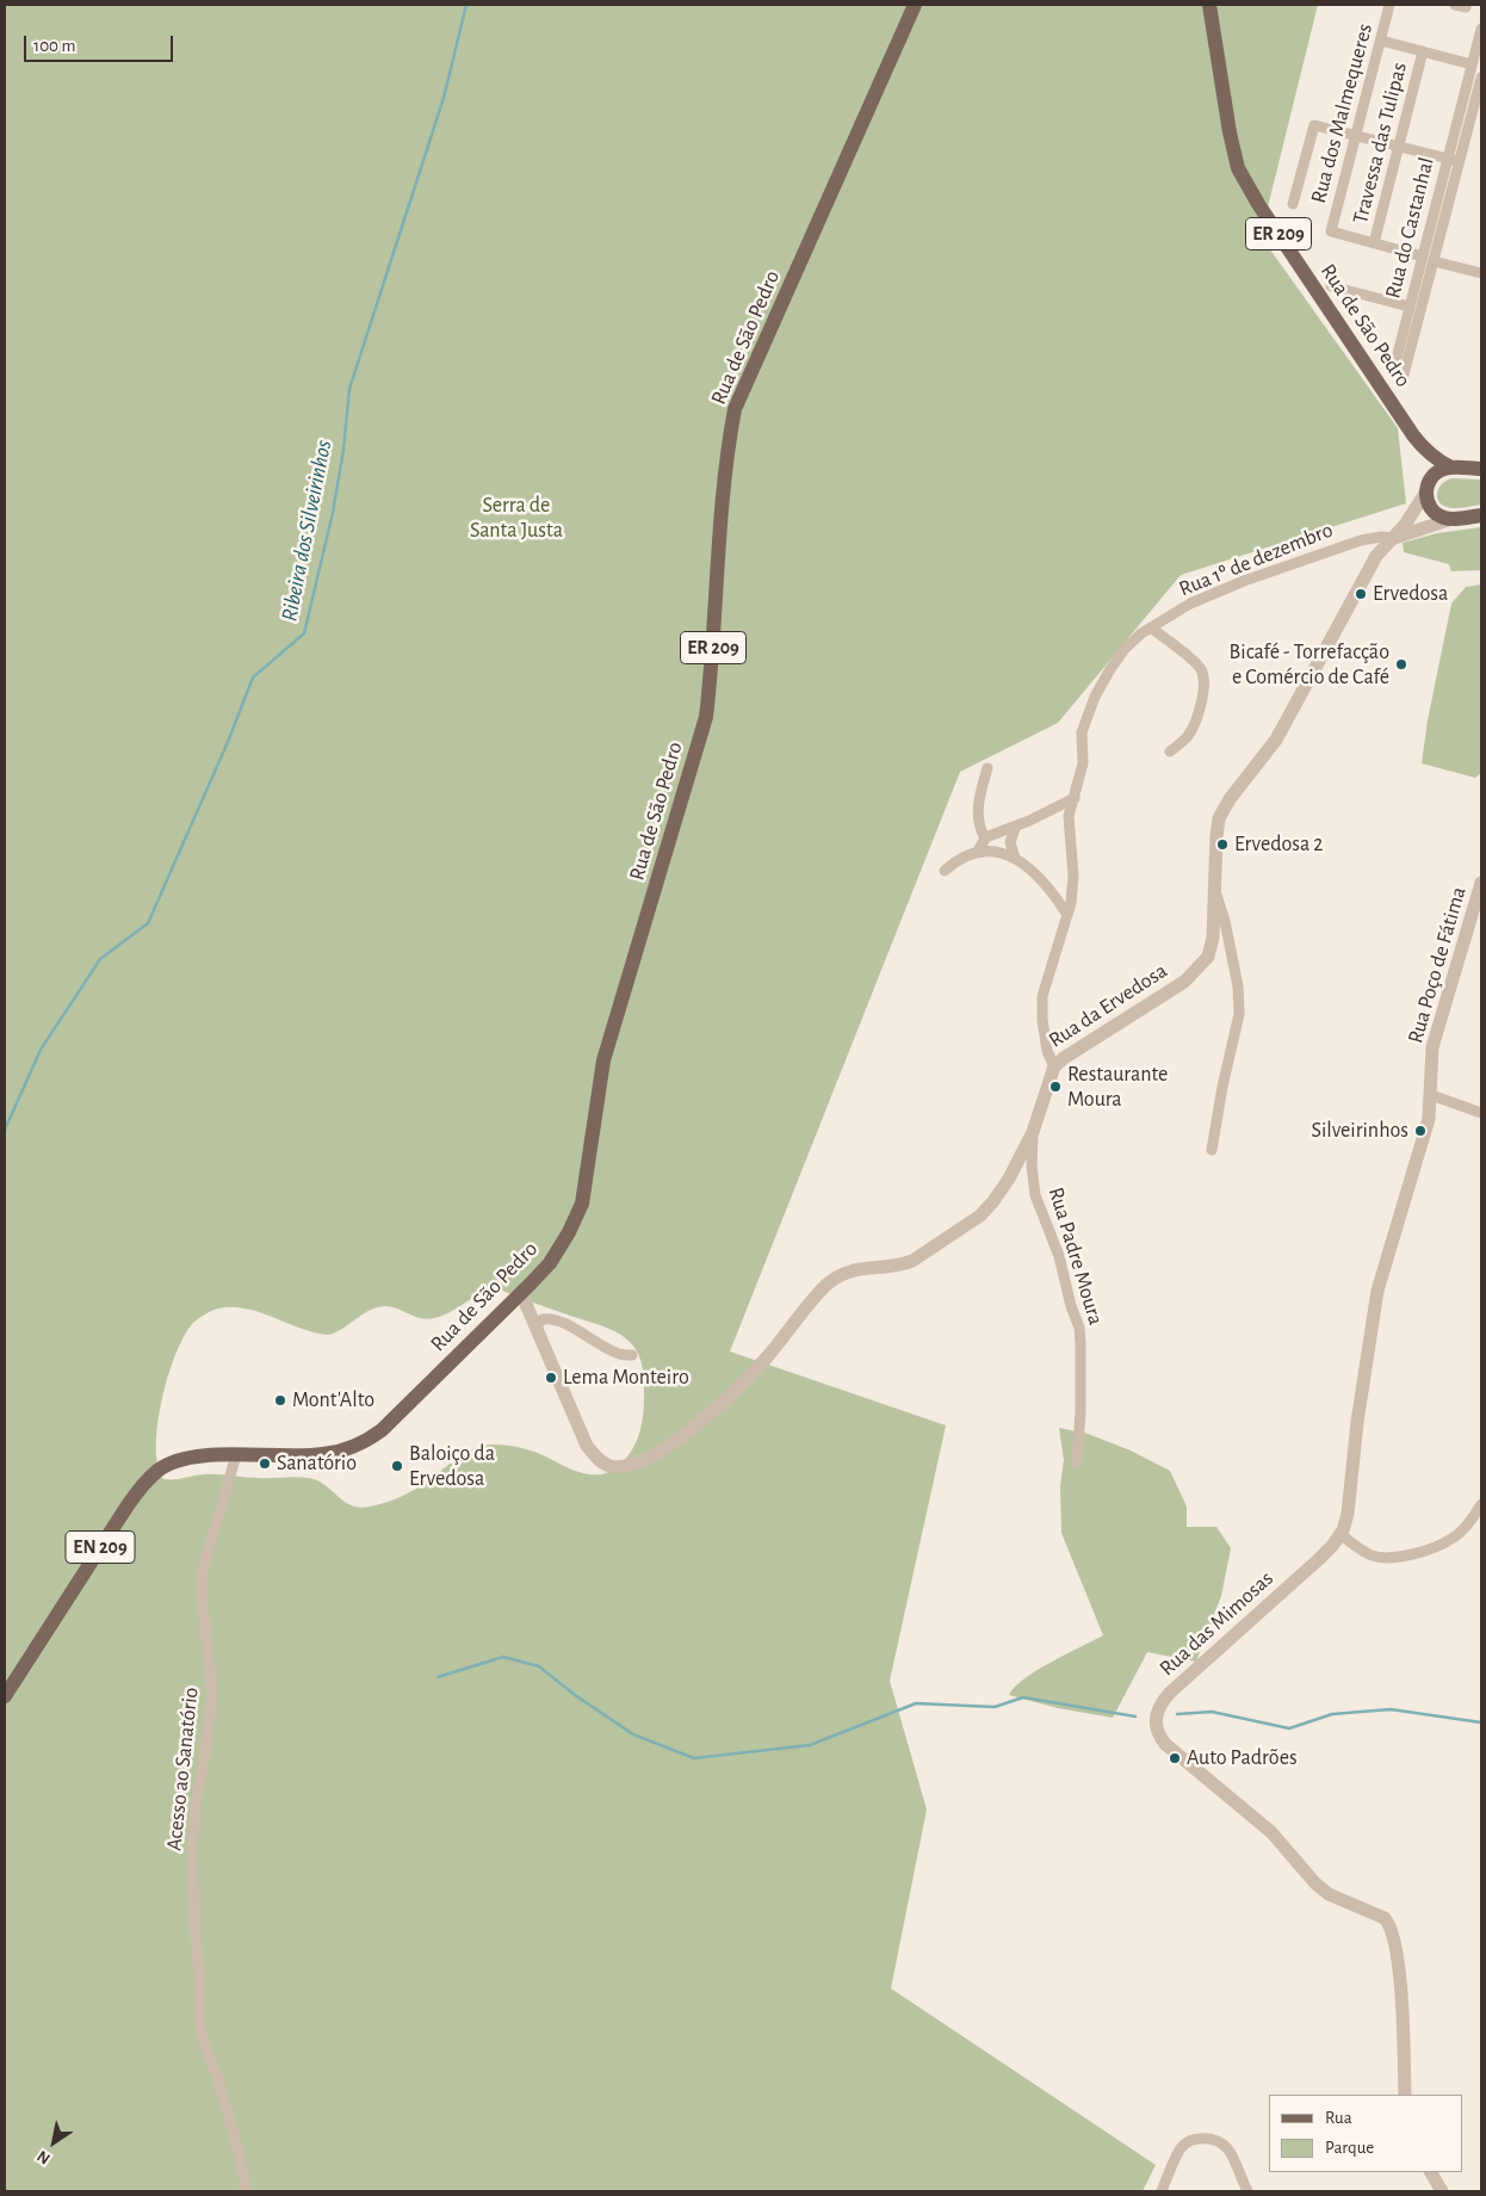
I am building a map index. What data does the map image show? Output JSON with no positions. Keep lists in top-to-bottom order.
{
  "streets": {
    "main road": ["ER 209", "Rua de São Pedro", "EN 209"],
    "street": [
      "Rua dos Malmequeres",
      "Travessa das Tulipas",
      "Rua do Castanhal",
      "Rua 1º de dezembro",
      "Rua Poço de Fátima",
      "Rua da Ervedosa",
      "Rua Padre Moura",
      "Rua das Mimosas",
      "Acesso ao Sanatório"
    ]
  },
  "crossings": [
    ["Rua dos Malmequeres", "Travessa das Tulipas"],
    ["ER 209", "Rua de São Pedro"],
    ["ER 209", "Rua da Ervedosa"],
    ["Rua de São Pedro", "Rua da Ervedosa"],
    ["Rua de São Pedro", "EN 209"],
    ["Rua de São Pedro", "Acesso ao Sanatório"],
    ["Rua 1º de dezembro", "Rua da Ervedosa"],
    ["Rua Poço de Fátima", "Rua das Mimosas"],
    ["Rua da Ervedosa", "Rua Padre Moura"],
    ["EN 209", "Acesso ao Sanatório"]
  ],
  "water": ["Ribeira dos Silveirinhos"],
  "parks": ["Serra de Santa Justa"],
  "places": [
    "Ervedosa",
    "Bicafé - Torrefacção e Comércio de Café",
    "Ervedosa 2",
    "Restaurante Moura",
    "Silveirinhos",
    "Lema Monteiro",
    "Mont'Alto",
    "Sanatório",
    "Baloiço da Ervedosa",
    "Auto Padrões"
  ],
  "legend": ["Rua", "Parque"],
  "scale_bar": "100 m",
  "north": "bottom left"
}
